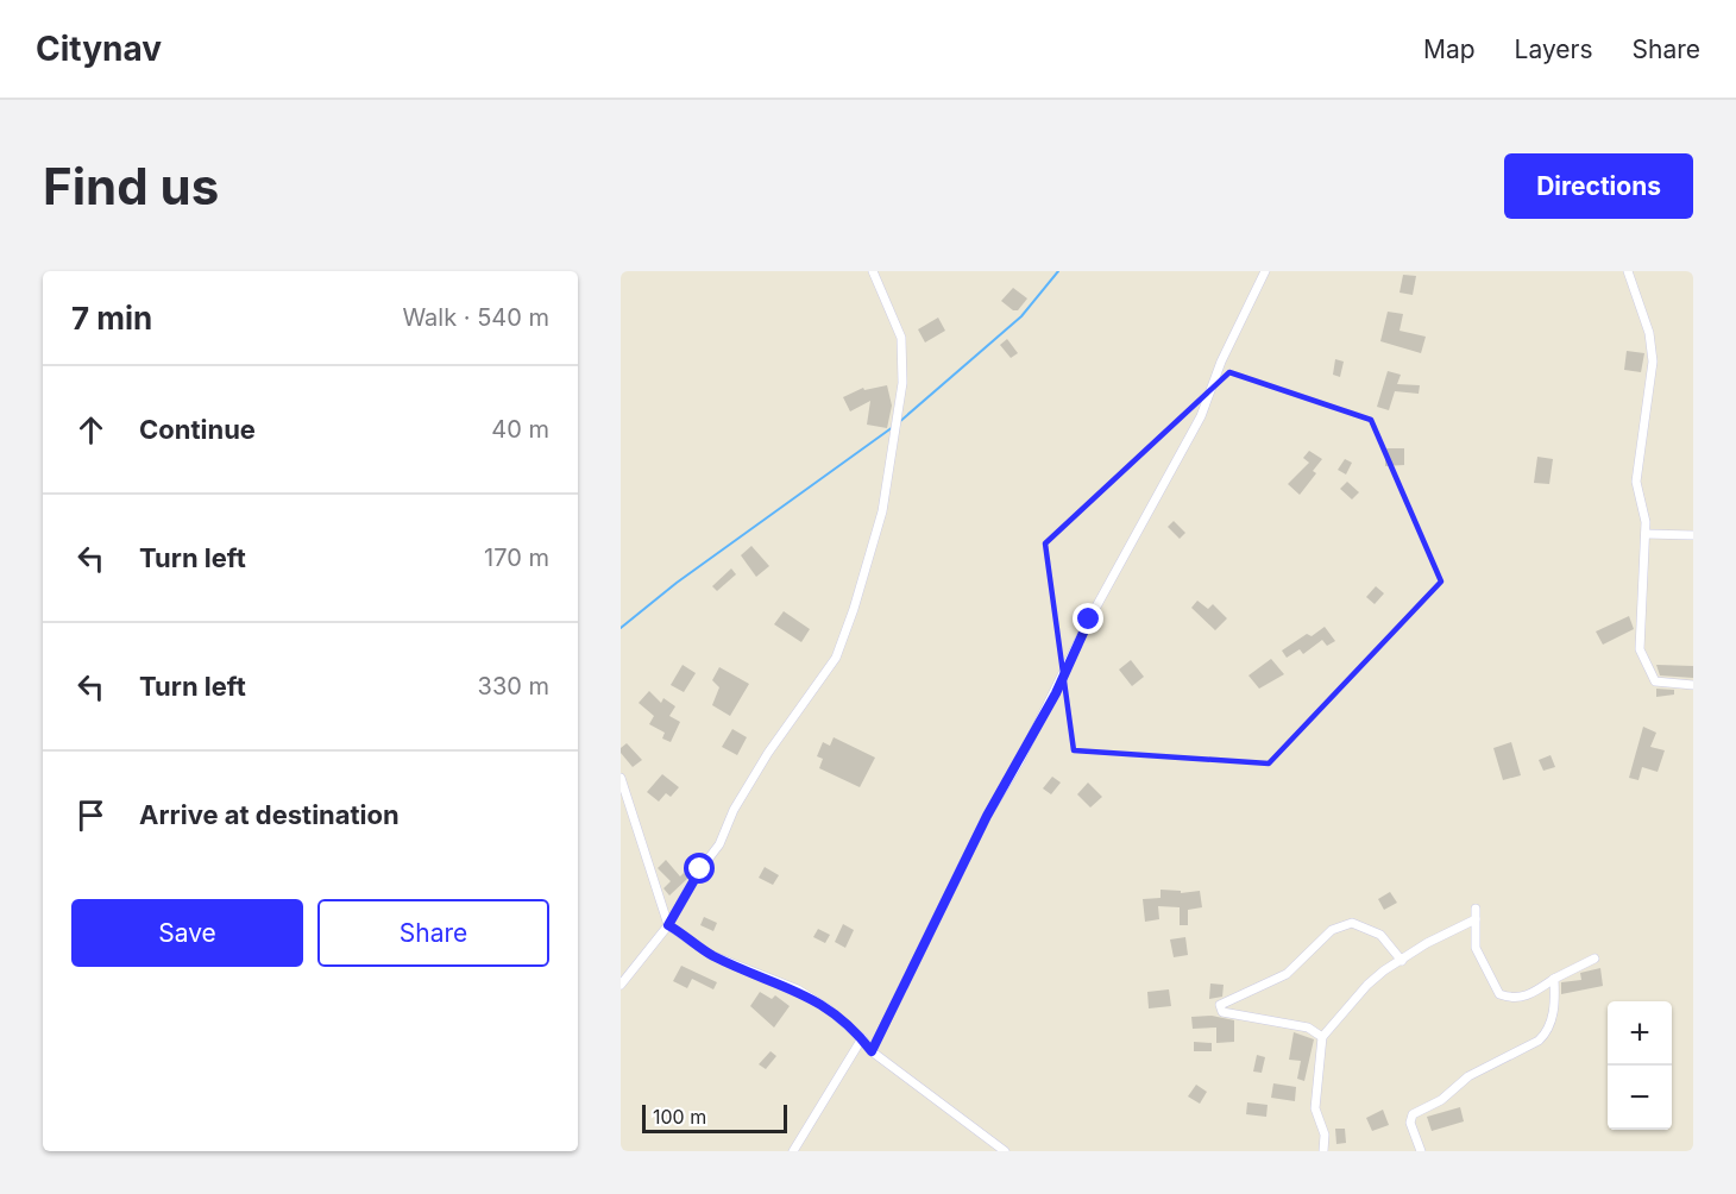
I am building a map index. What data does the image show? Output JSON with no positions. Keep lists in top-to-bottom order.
{
  "scale_bar": "100 m",
  "page": {
    "header": "Citynav",
    "nav": ["Map", "Layers", "Share"],
    "buttons": [
      "Directions",
      ["Save", "Share"]
    ],
    "title": "Find us",
    "heading": ["7 min", "Walk · 540 m"],
    "list": [
      ["Continue", "40 m"],
      ["Turn left", "170 m"],
      ["Turn left", "330 m"],
      "Arrive at destination"
    ],
    "map_buttons": ["+", "−"],
    "scale": "100 m"
  }
}
